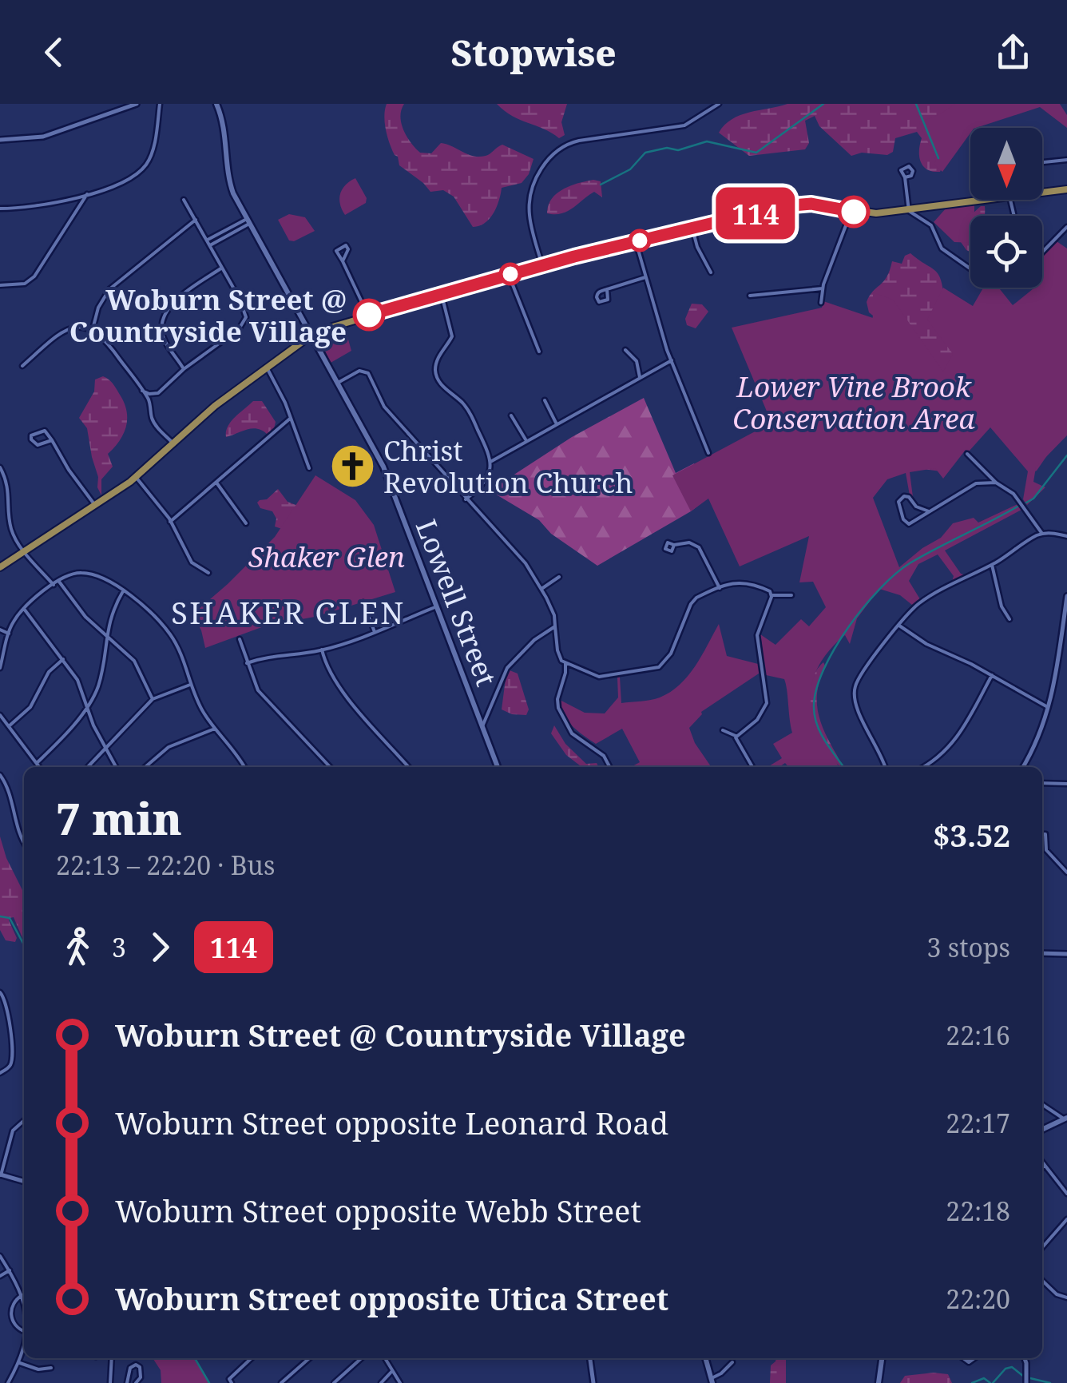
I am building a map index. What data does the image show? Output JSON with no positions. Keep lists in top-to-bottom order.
{
  "streets": {
    "main road": ["Lowell Street"]
  },
  "districts": ["SHAKER GLEN"],
  "parks": ["Lower Vine Brook Conservation Area", "Shaker Glen"],
  "places": {
    "other": ["Woburn Street @ Countryside Village"],
    "church": ["Christ Revolution Church"]
  },
  "lines": ["bus line 114"],
  "north": "bottom",
  "page": {
    "header": "Stopwise",
    "on_map": "114",
    "heading": ["7 min", "22:13 – 22:20 · Bus", "$3.52"],
    "legs": ["3", "114", "3 stops"],
    "list": [
      {
        "name": "Woburn Street @ Countryside Village",
        "value": "22:16"
      },
      {
        "name": "Woburn Street opposite Leonard Road",
        "value": "22:17"
      },
      {
        "name": "Woburn Street opposite Webb Street",
        "value": "22:18"
      },
      {
        "name": "Woburn Street opposite Utica Street",
        "value": "22:20"
      }
    ]
  }
}
